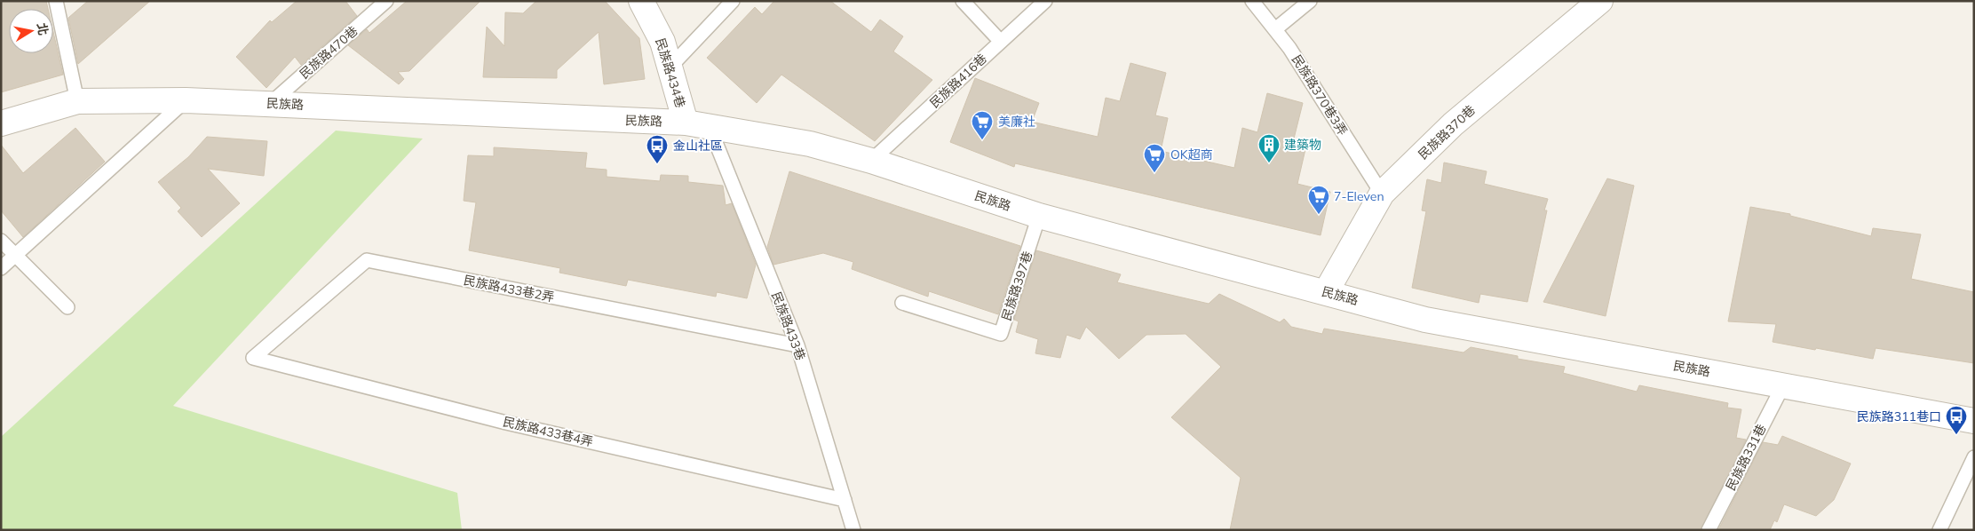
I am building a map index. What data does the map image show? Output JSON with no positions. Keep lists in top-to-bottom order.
{
  "streets": {
    "street": ["民族路434巷", "民族路", "民族路370巷"],
    "lane": [
      "民族路470巷",
      "民族路416巷",
      "民族路370巷3弄",
      "民族路397巷",
      "民族路433巷2弄",
      "民族路433巷",
      "民族路433巷4弄",
      "民族路331巷"
    ]
  },
  "crossings": [
    ["民族路470巷", "民族路"],
    ["民族路434巷", "民族路"],
    ["民族路416巷", "民族路"],
    ["民族路370巷3弄", "民族路370巷"],
    ["民族路", "民族路370巷"],
    ["民族路", "民族路397巷"],
    ["民族路", "民族路433巷"],
    ["民族路", "民族路331巷"],
    ["民族路433巷2弄", "民族路433巷"],
    ["民族路433巷2弄", "民族路433巷4弄"],
    ["民族路433巷", "民族路433巷4弄"]
  ],
  "places": {
    "supermarket": ["美廉社", "OK超商", "7-Eleven"],
    "building": ["建築物"],
    "bus stop": ["金山社區", "民族路311巷口"]
  },
  "north": "right"
}
